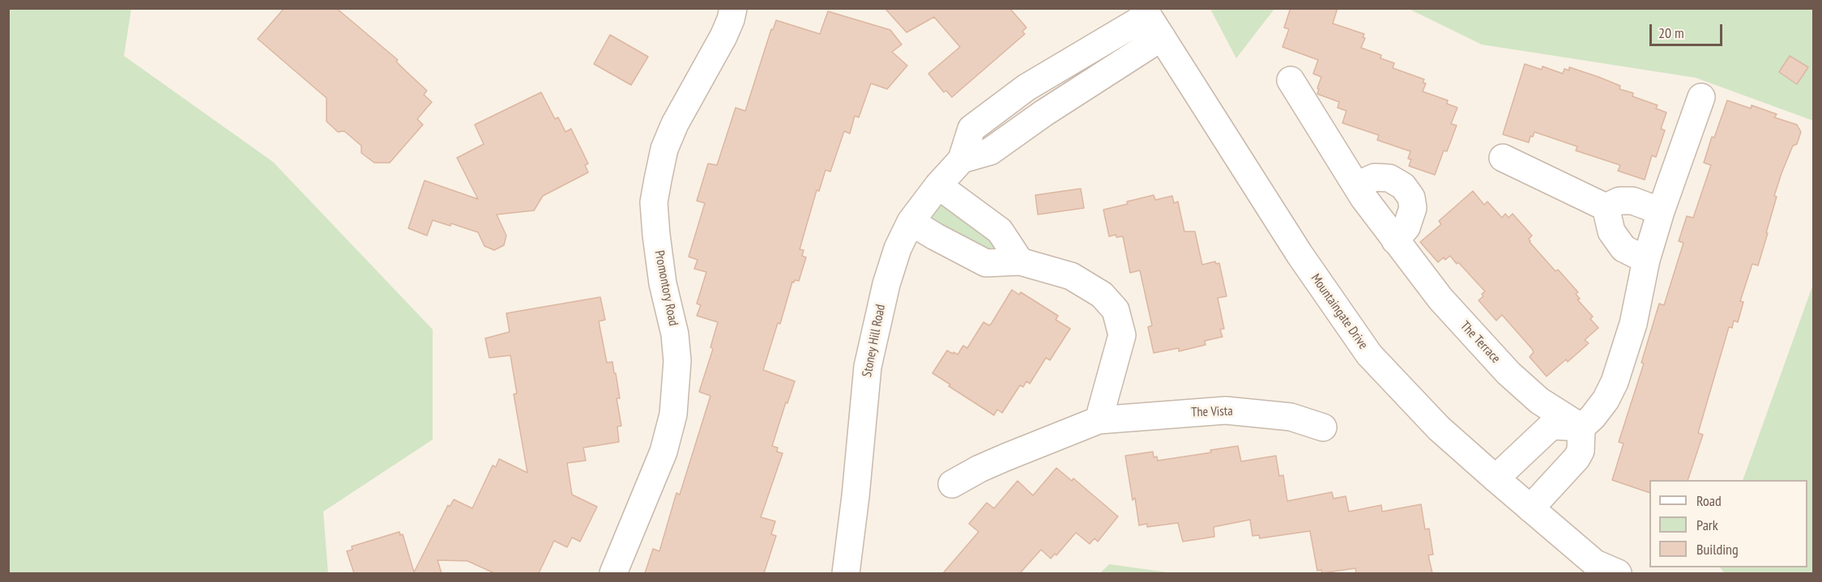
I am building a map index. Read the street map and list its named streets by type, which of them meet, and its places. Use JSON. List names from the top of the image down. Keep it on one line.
{"streets":{"street":["Promontory Road","Mountaingate Drive","Stoney Hill Road","The Terrace","The Vista"]},"crossings":[["Mountaingate Drive","Stoney Hill Road"]],"legend":["Road","Park","Building"],"scale_bar":"20 m"}
